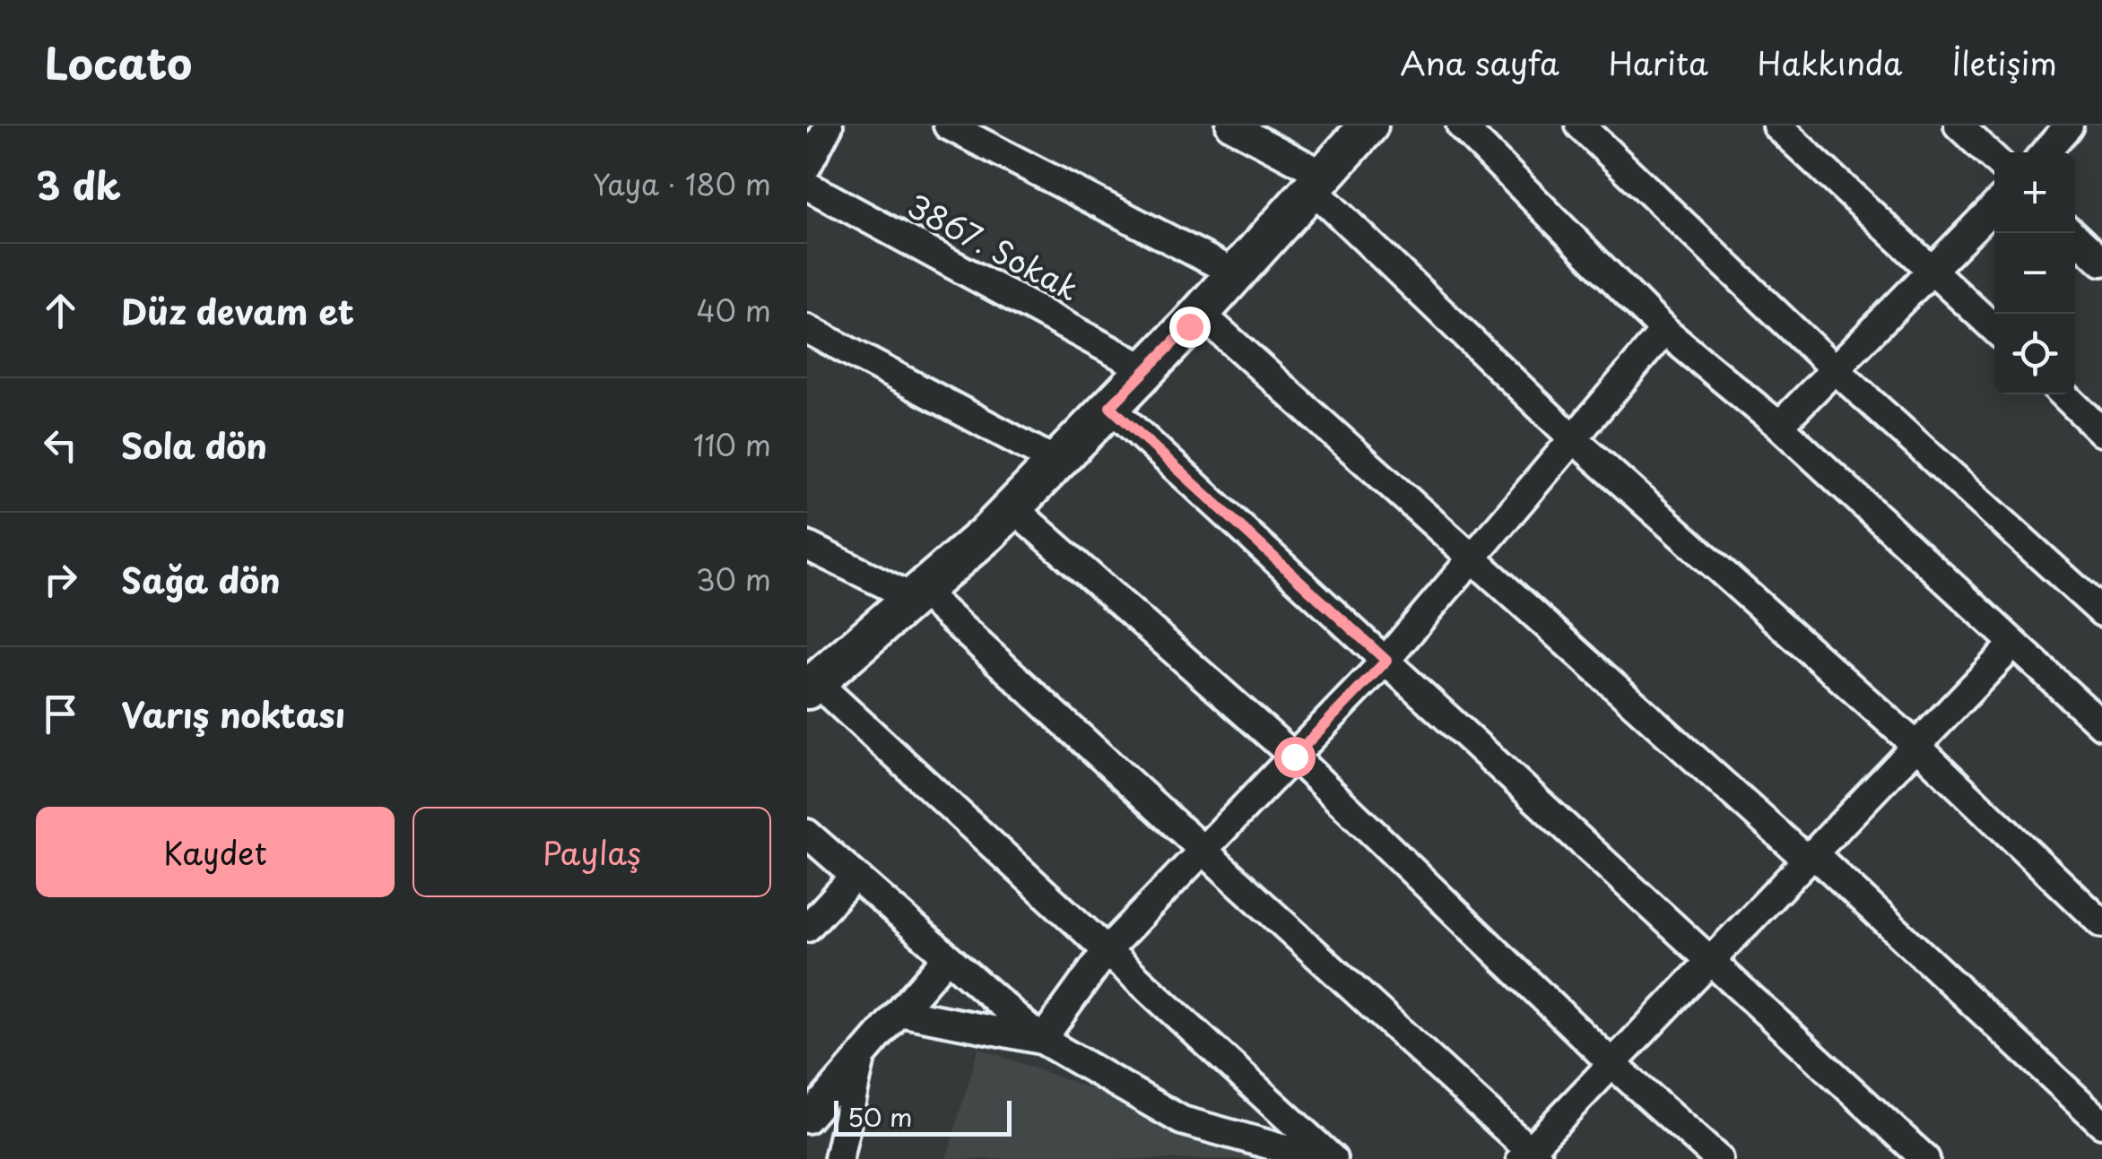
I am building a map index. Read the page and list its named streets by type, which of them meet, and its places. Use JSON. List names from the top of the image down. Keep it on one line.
{"streets":{"street":["3867. Sokak"]},"scale_bar":"50 m","page":{"header":"Locato","nav":["Ana sayfa","Harita","Hakkında","İletişim"],"heading":["3 dk","Yaya · 180 m"],"map_buttons":["+","−"],"list":[["Düz devam et","40 m"],["Sola dön","110 m"],["Sağa dön","30 m"],"Varış noktası"],"buttons":["Kaydet","Paylaş"],"scale":"50 m"}}
